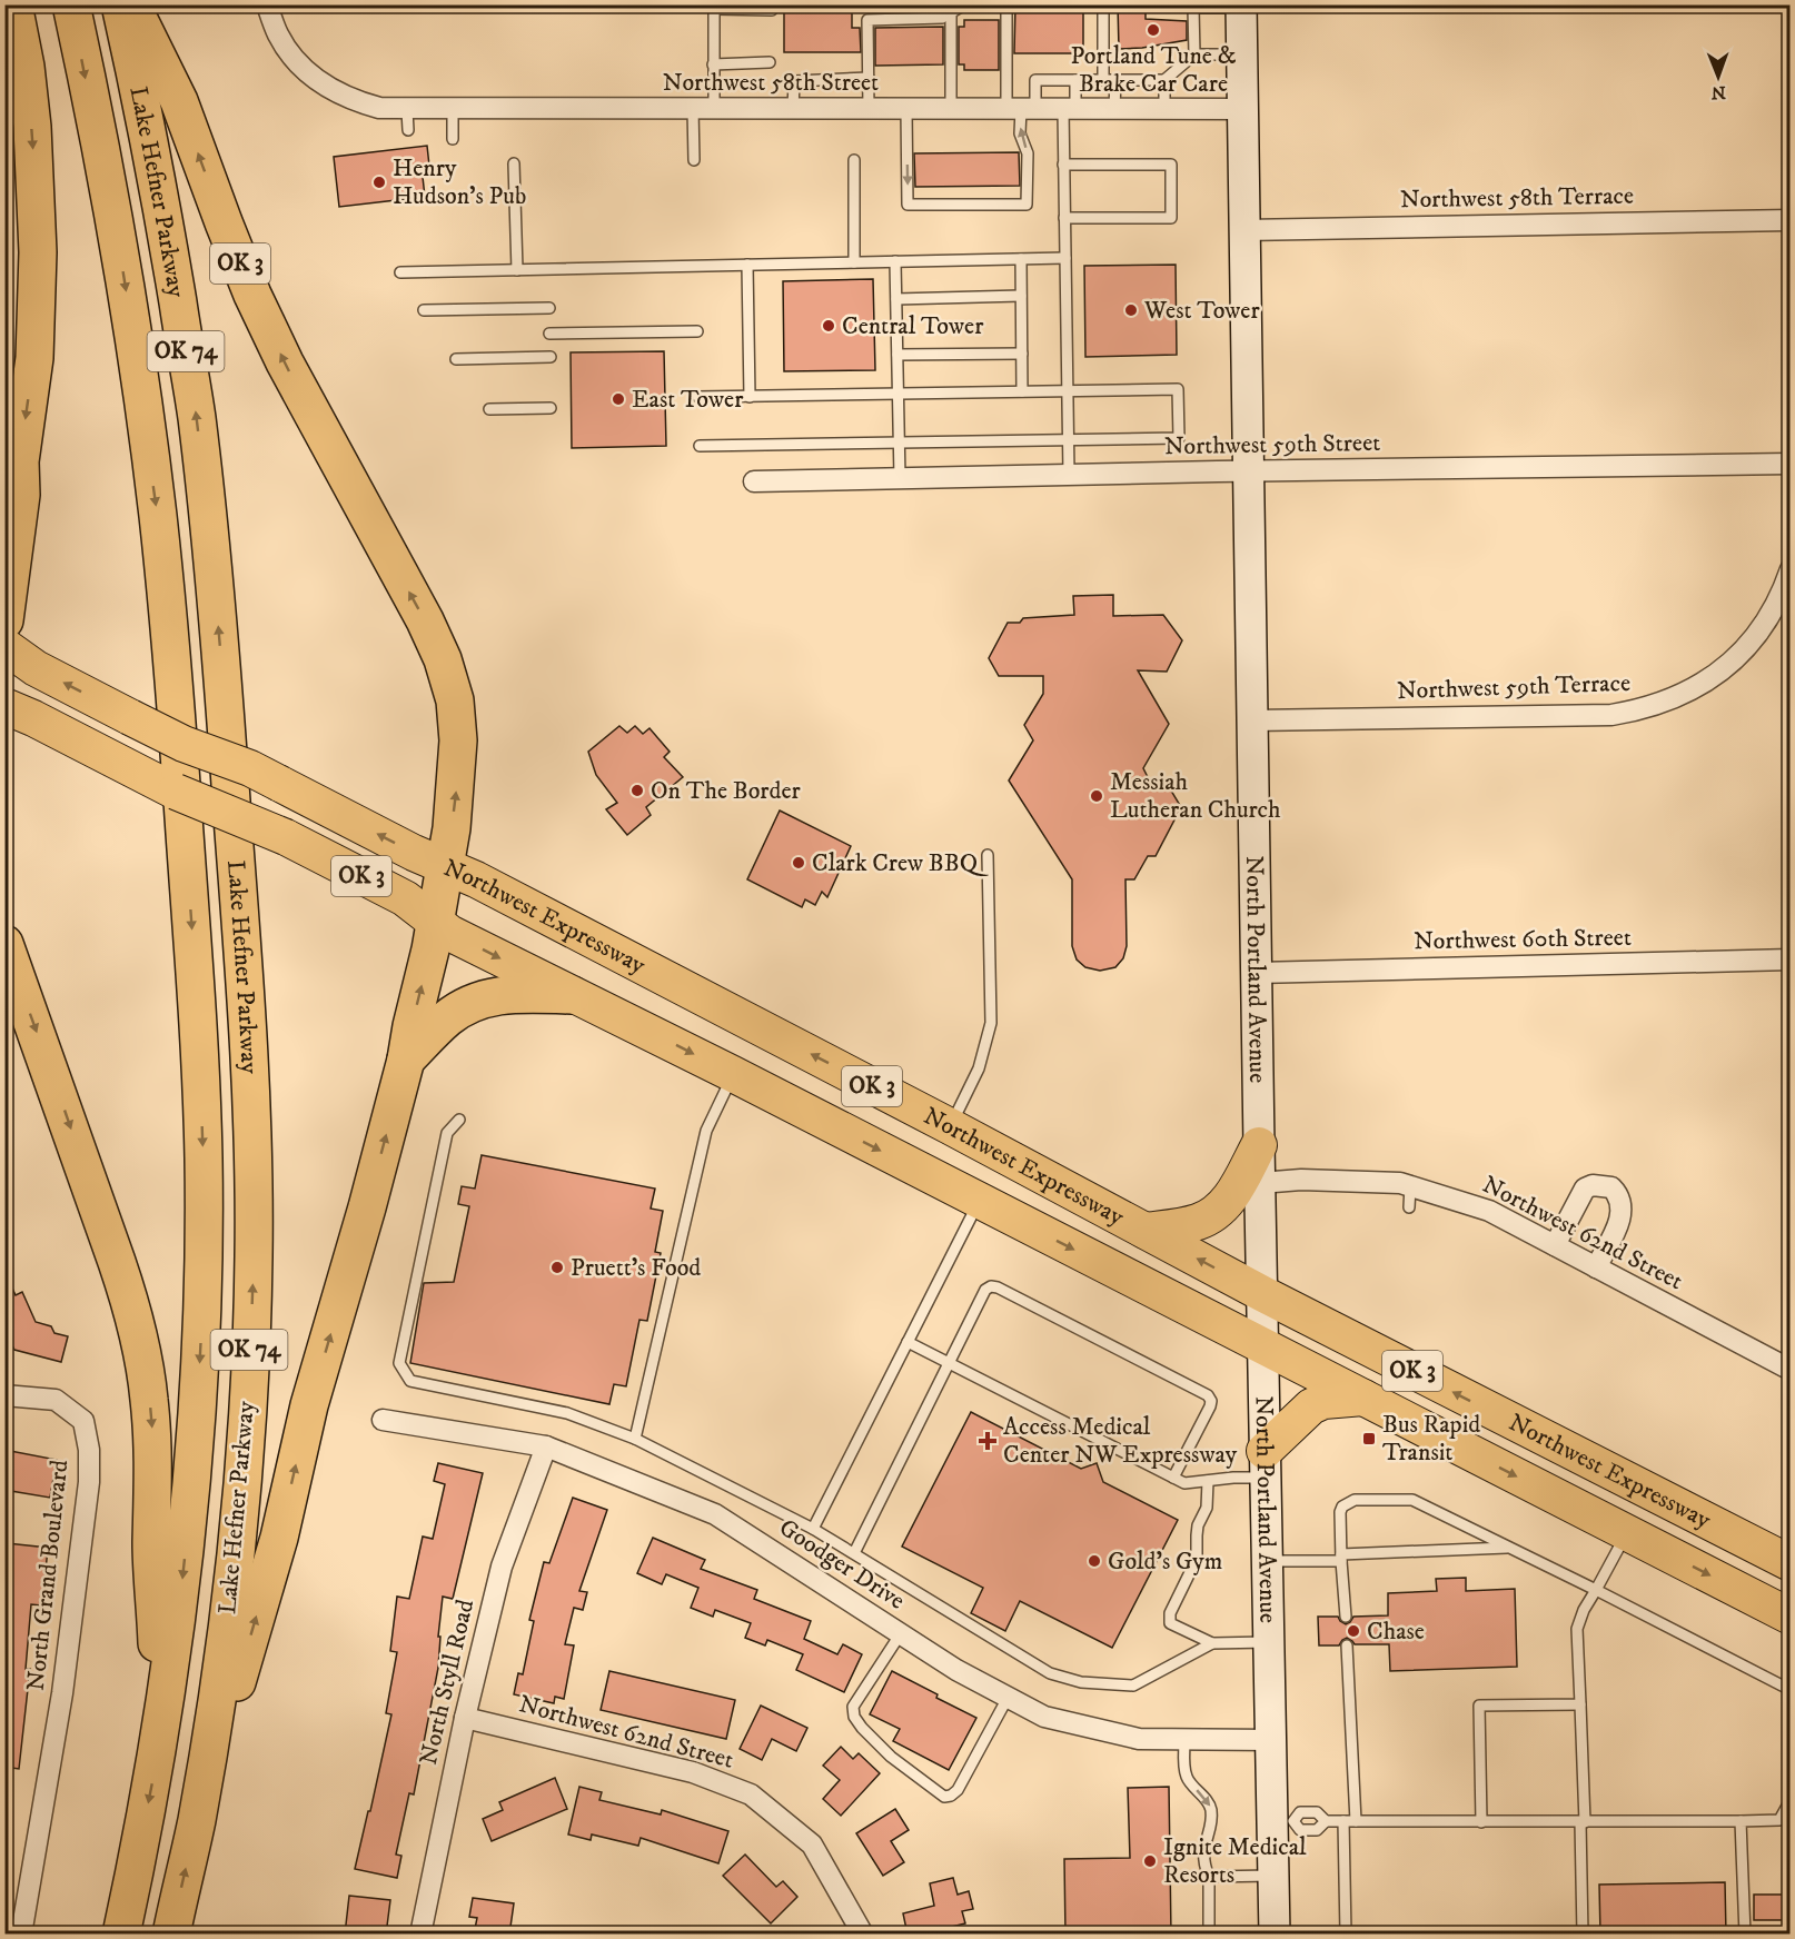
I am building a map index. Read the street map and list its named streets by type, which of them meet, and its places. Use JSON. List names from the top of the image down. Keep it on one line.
{"streets":{"highway":["Lake Hefner Parkway","OK 3","OK 74","Northwest Expressway"],"main road":["North Portland Avenue"],"street":["Northwest 58th Street","Northwest 58th Terrace","Northwest 59th Street","Northwest 59th Terrace","Northwest 60th Street","Northwest 62nd Street","Goodger Drive","North Grand Boulevard","North Styll Road"]},"crossings":[["Northwest 58th Street","North Portland Avenue"],["Northwest 58th Terrace","North Portland Avenue"],["OK 3","Northwest Expressway"],["Northwest 59th Street","North Portland Avenue"],["Northwest 59th Terrace","North Portland Avenue"],["Northwest Expressway","North Portland Avenue"],["Northwest 60th Street","North Portland Avenue"],["North Portland Avenue","Northwest 62nd Street"],["North Portland Avenue","Goodger Drive"],["Northwest 62nd Street","North Styll Road"],["Goodger Drive","North Styll Road"]],"places":{"other":["Portland Tune & Brake Car Care","Henry Hudson's Pub","West Tower","Central Tower","East Tower","On The Border","Messiah Lutheran Church","Clark Crew BBQ","Pruett's Food","Gold's Gym","Chase","Ignite Medical Resorts"],"transit":["Bus Rapid Transit"],"health":["Access Medical Center NW Expressway"]},"north":"bottom"}
